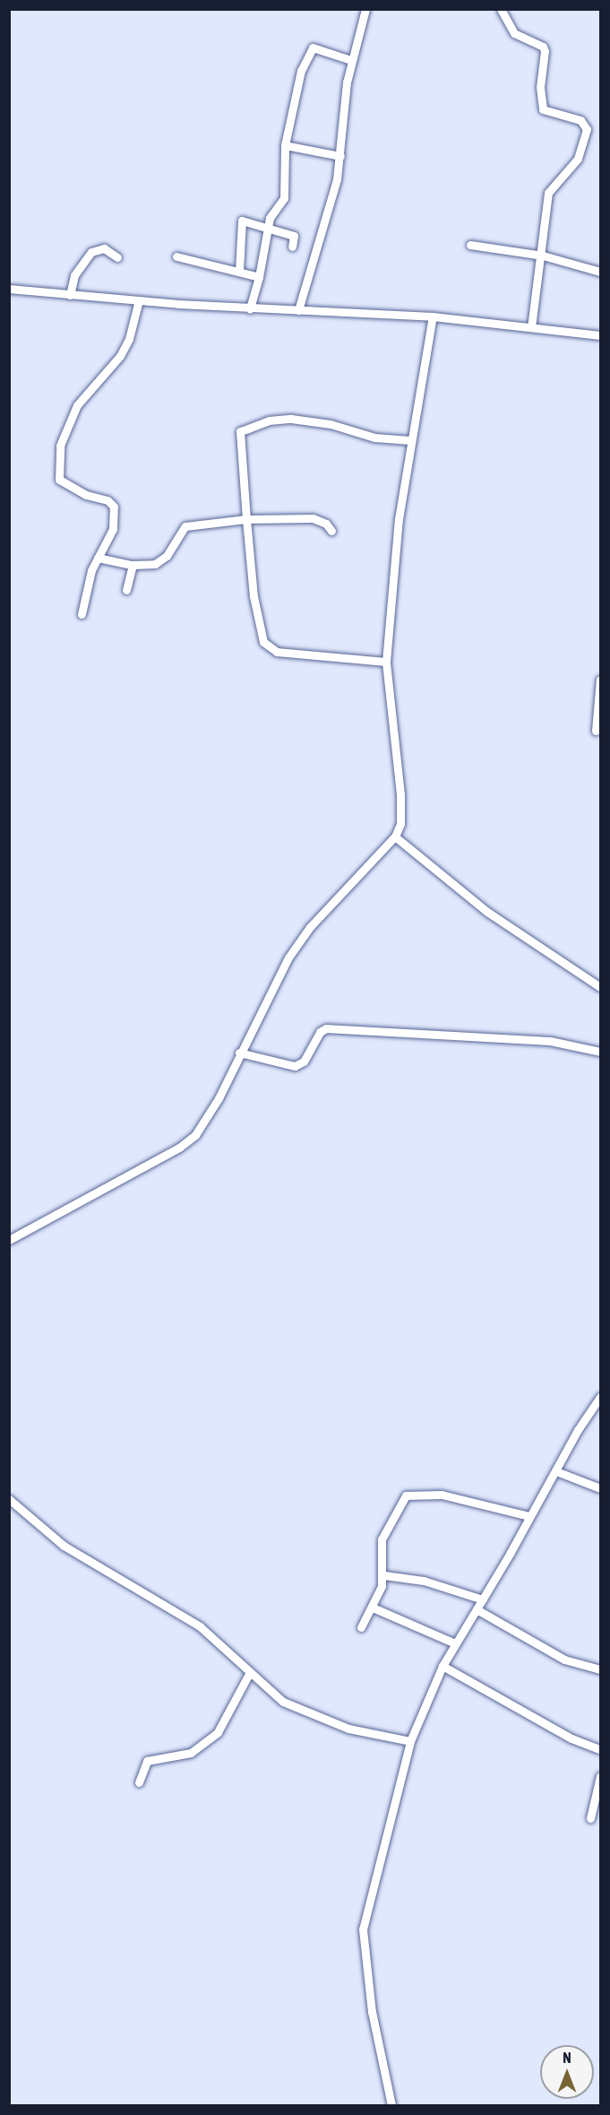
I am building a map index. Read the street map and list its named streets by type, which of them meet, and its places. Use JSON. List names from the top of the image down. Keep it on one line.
{"north":"top"}
